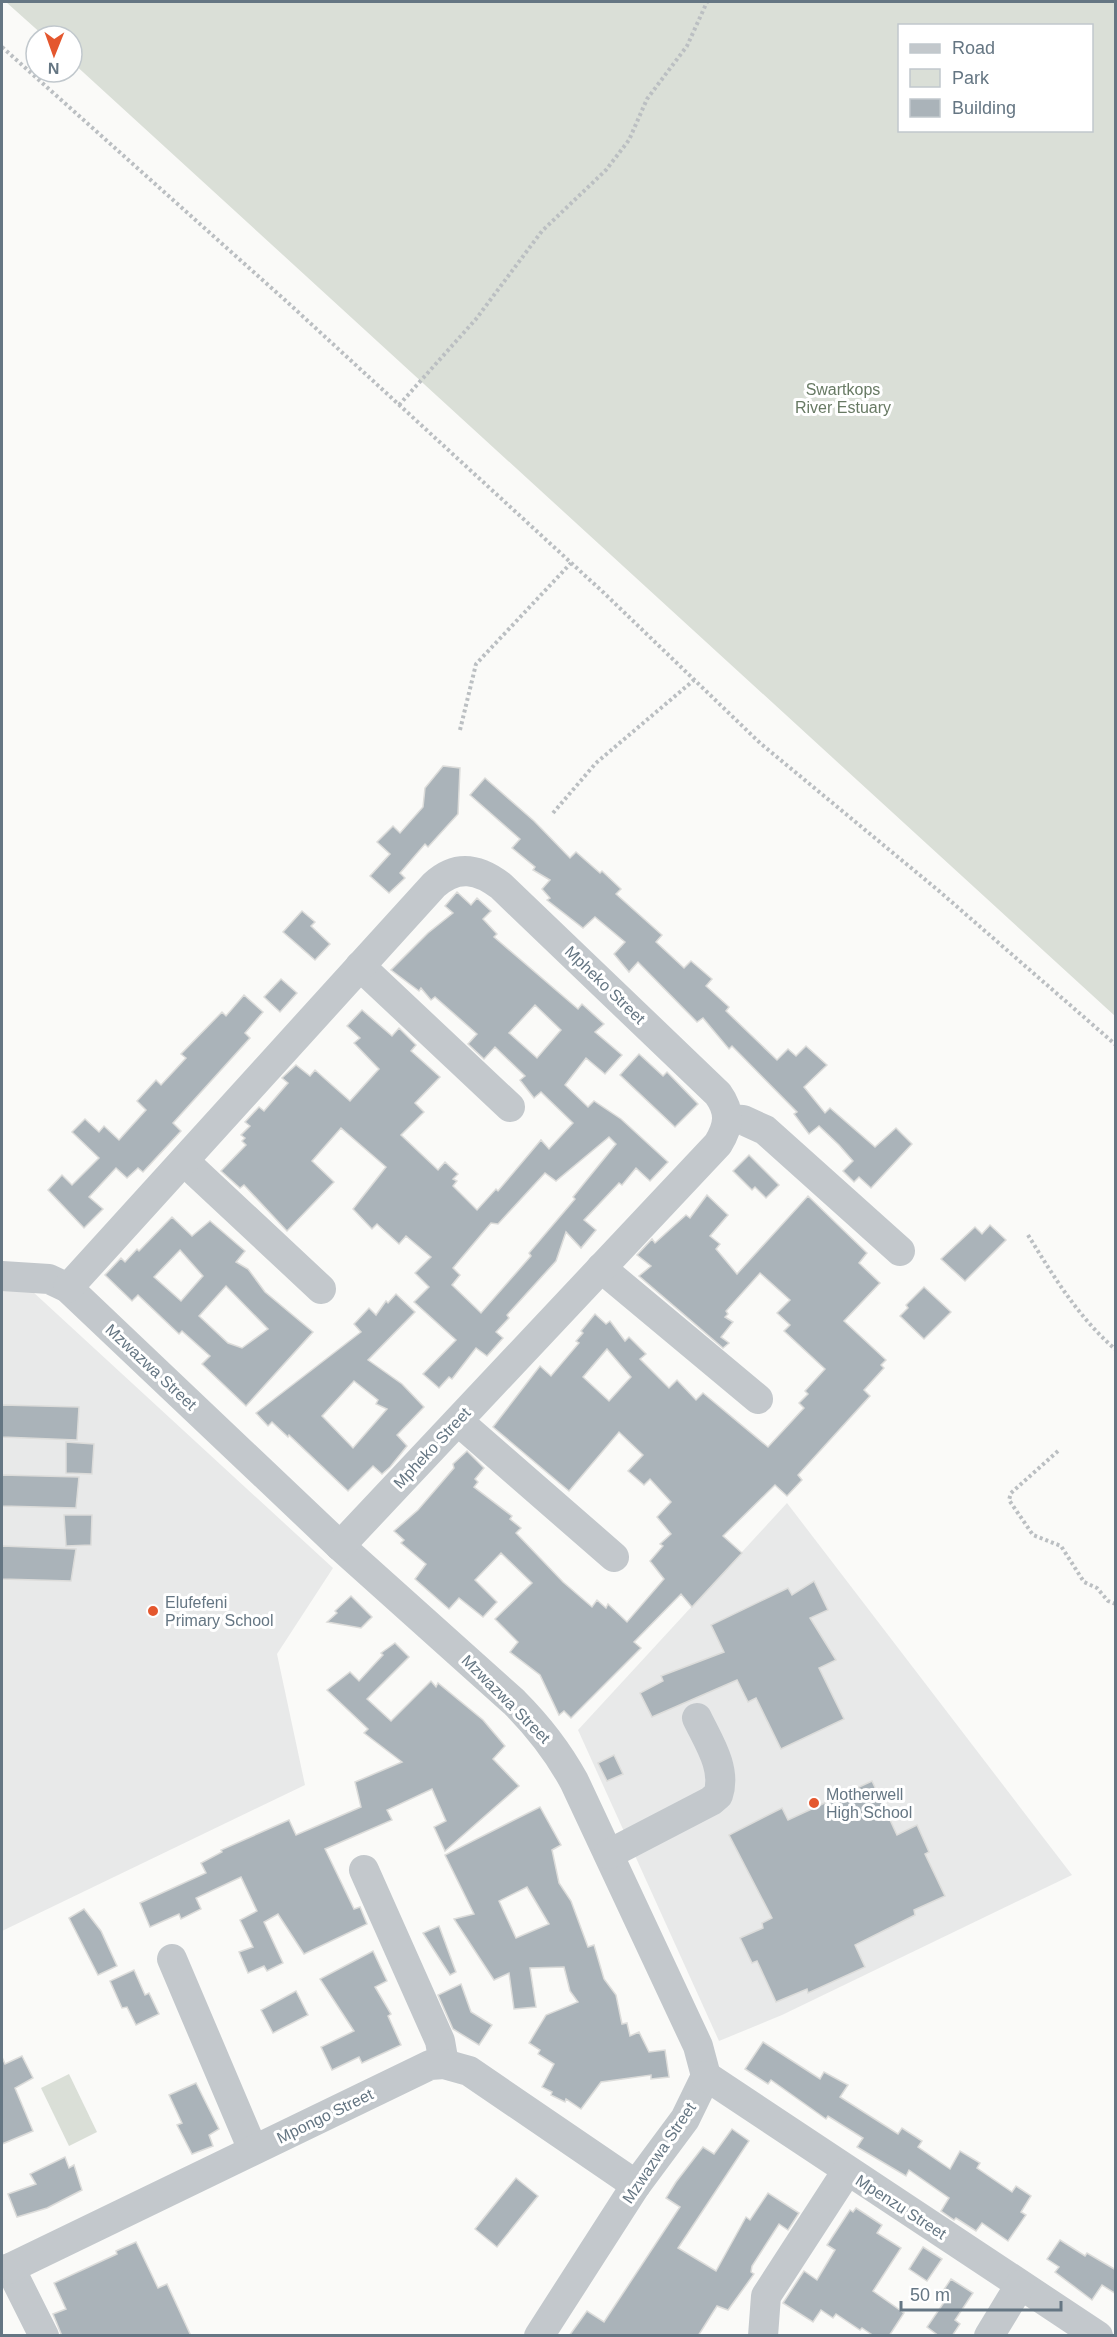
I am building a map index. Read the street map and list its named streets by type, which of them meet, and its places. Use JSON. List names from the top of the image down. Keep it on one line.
{"streets":{"street":["Mpheko Street","Mzwazwa Street","Mpongo Street","Mpenzu Street"]},"crossings":[["Mpheko Street","Mzwazwa Street"],["Mzwazwa Street","Mpenzu Street"]],"parks":["Swartkops River Estuary"],"places":["Elufefeni Primary School","Motherwell High School"],"legend":["Road","Park","Building"],"scale_bar":"50 m","north":"bottom"}
